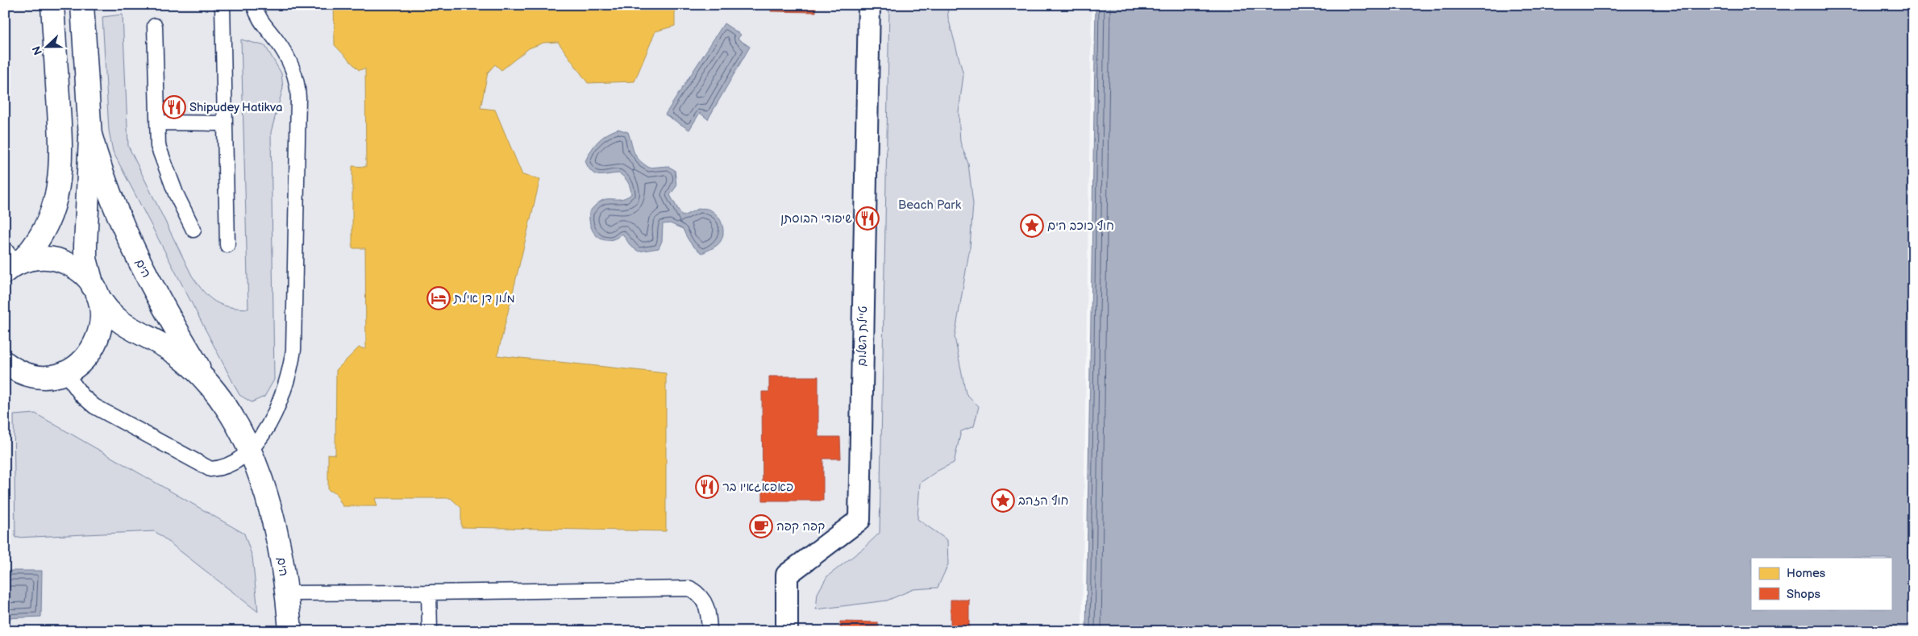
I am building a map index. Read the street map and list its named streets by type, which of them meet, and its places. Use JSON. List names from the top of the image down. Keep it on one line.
{"streets":{"street":["הים","טיילת השלום"]},"parks":["Beach Park"],"places":{"restaurant":["Shipudey Hatikva","שיפודי הבוסתן","פאפאגאיו בר"],"place":["חוף כוכב הים","חוף הזהב"],"hotel":["מלון דן אילת"],"cafe":["קפה קפה"]},"legend":["Homes","Shops"],"north":"left"}
